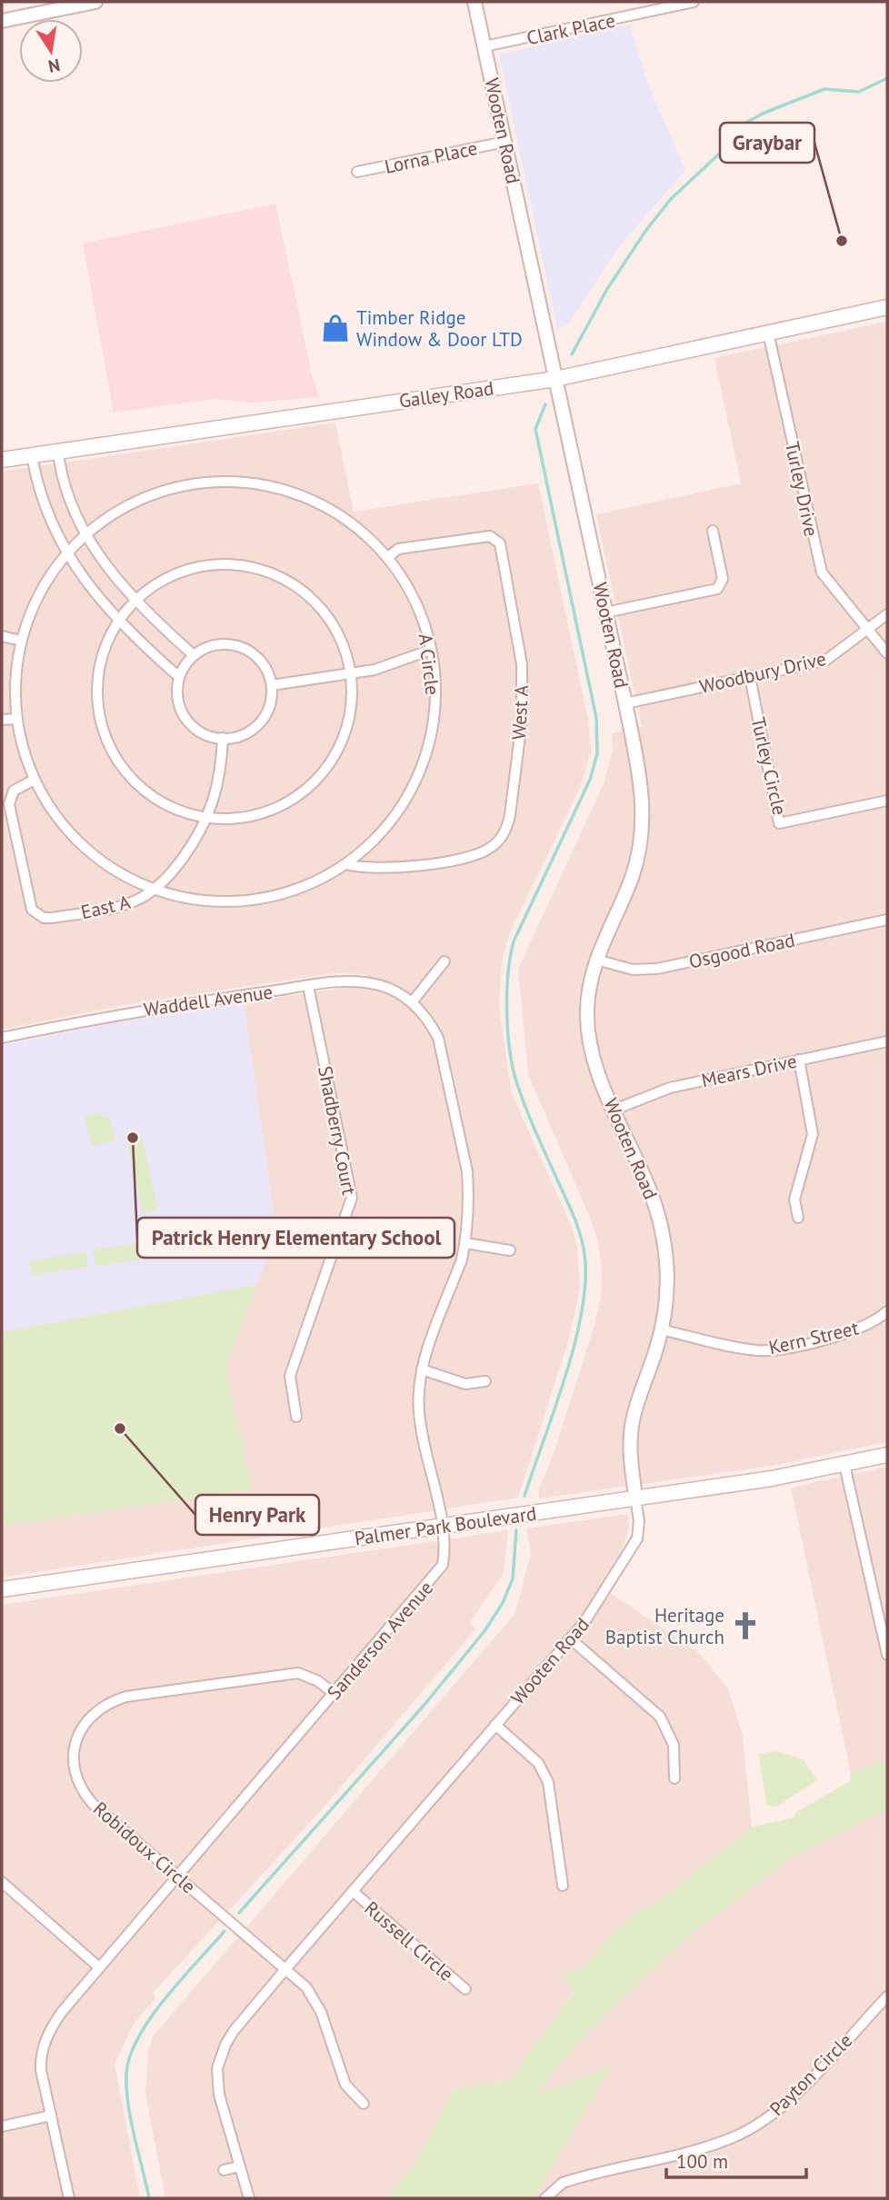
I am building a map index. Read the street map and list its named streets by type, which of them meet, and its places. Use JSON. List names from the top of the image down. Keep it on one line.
{"streets":{"main road":["Galley Road","Palmer Park Boulevard"],"street":["Clark Place","Wooten Road","Lorna Place","Turley Drive","A Circle","Woodbury Drive","West A","Turley Circle","East A","Osgood Road","Waddell Avenue","Mears Drive","Shadberry Court","Kern Street","Sanderson Avenue","Robidoux Circle","Russell Circle","Payton Circle"]},"crossings":[["Clark Place","Wooten Road"],["Wooten Road","Lorna Place"],["Wooten Road","Galley Road"],["Wooten Road","Woodbury Drive"],["Wooten Road","Osgood Road"],["Wooten Road","Mears Drive"],["Wooten Road","Kern Street"],["Wooten Road","Palmer Park Boulevard"],["Wooten Road","Robidoux Circle"],["Wooten Road","Russell Circle"],["Galley Road","Turley Drive"],["Turley Drive","Woodbury Drive"],["A Circle","West A"],["A Circle","East A"],["Woodbury Drive","Turley Circle"],["Waddell Avenue","Shadberry Court"],["Waddell Avenue","Sanderson Avenue"],["Palmer Park Boulevard","Sanderson Avenue"],["Sanderson Avenue","Robidoux Circle"]],"places":{"other":["Graybar","Patrick Henry Elementary School","Henry Park"],"shop":["Timber Ridge Window & Door LTD"],"church":["Heritage Baptist Church"]},"scale_bar":"100 m","north":"bottom"}
